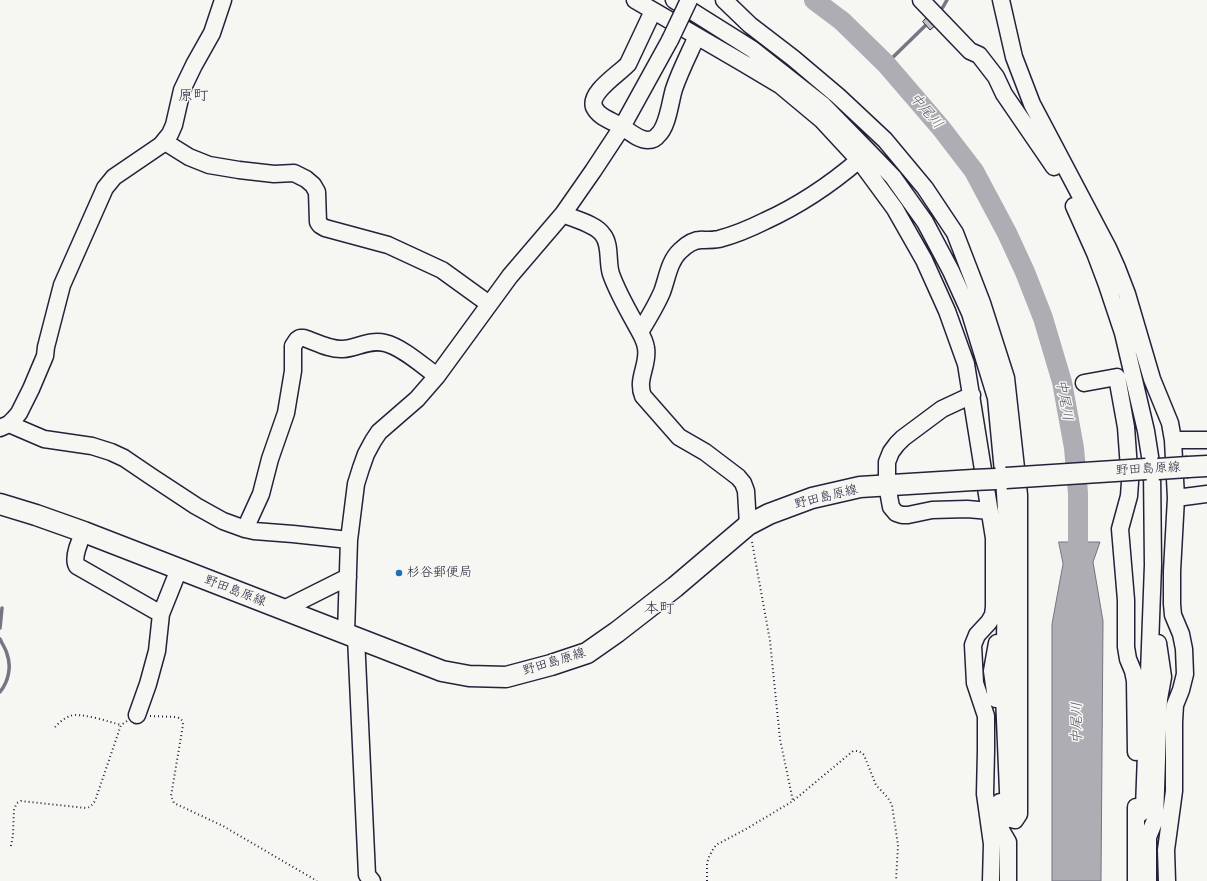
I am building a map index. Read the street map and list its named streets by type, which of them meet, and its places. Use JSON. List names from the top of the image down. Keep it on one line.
{"streets":{"main road":["野田島原線"]},"districts":["原町","本町"],"water":["中尾川"],"places":["杉谷郵便局"]}
